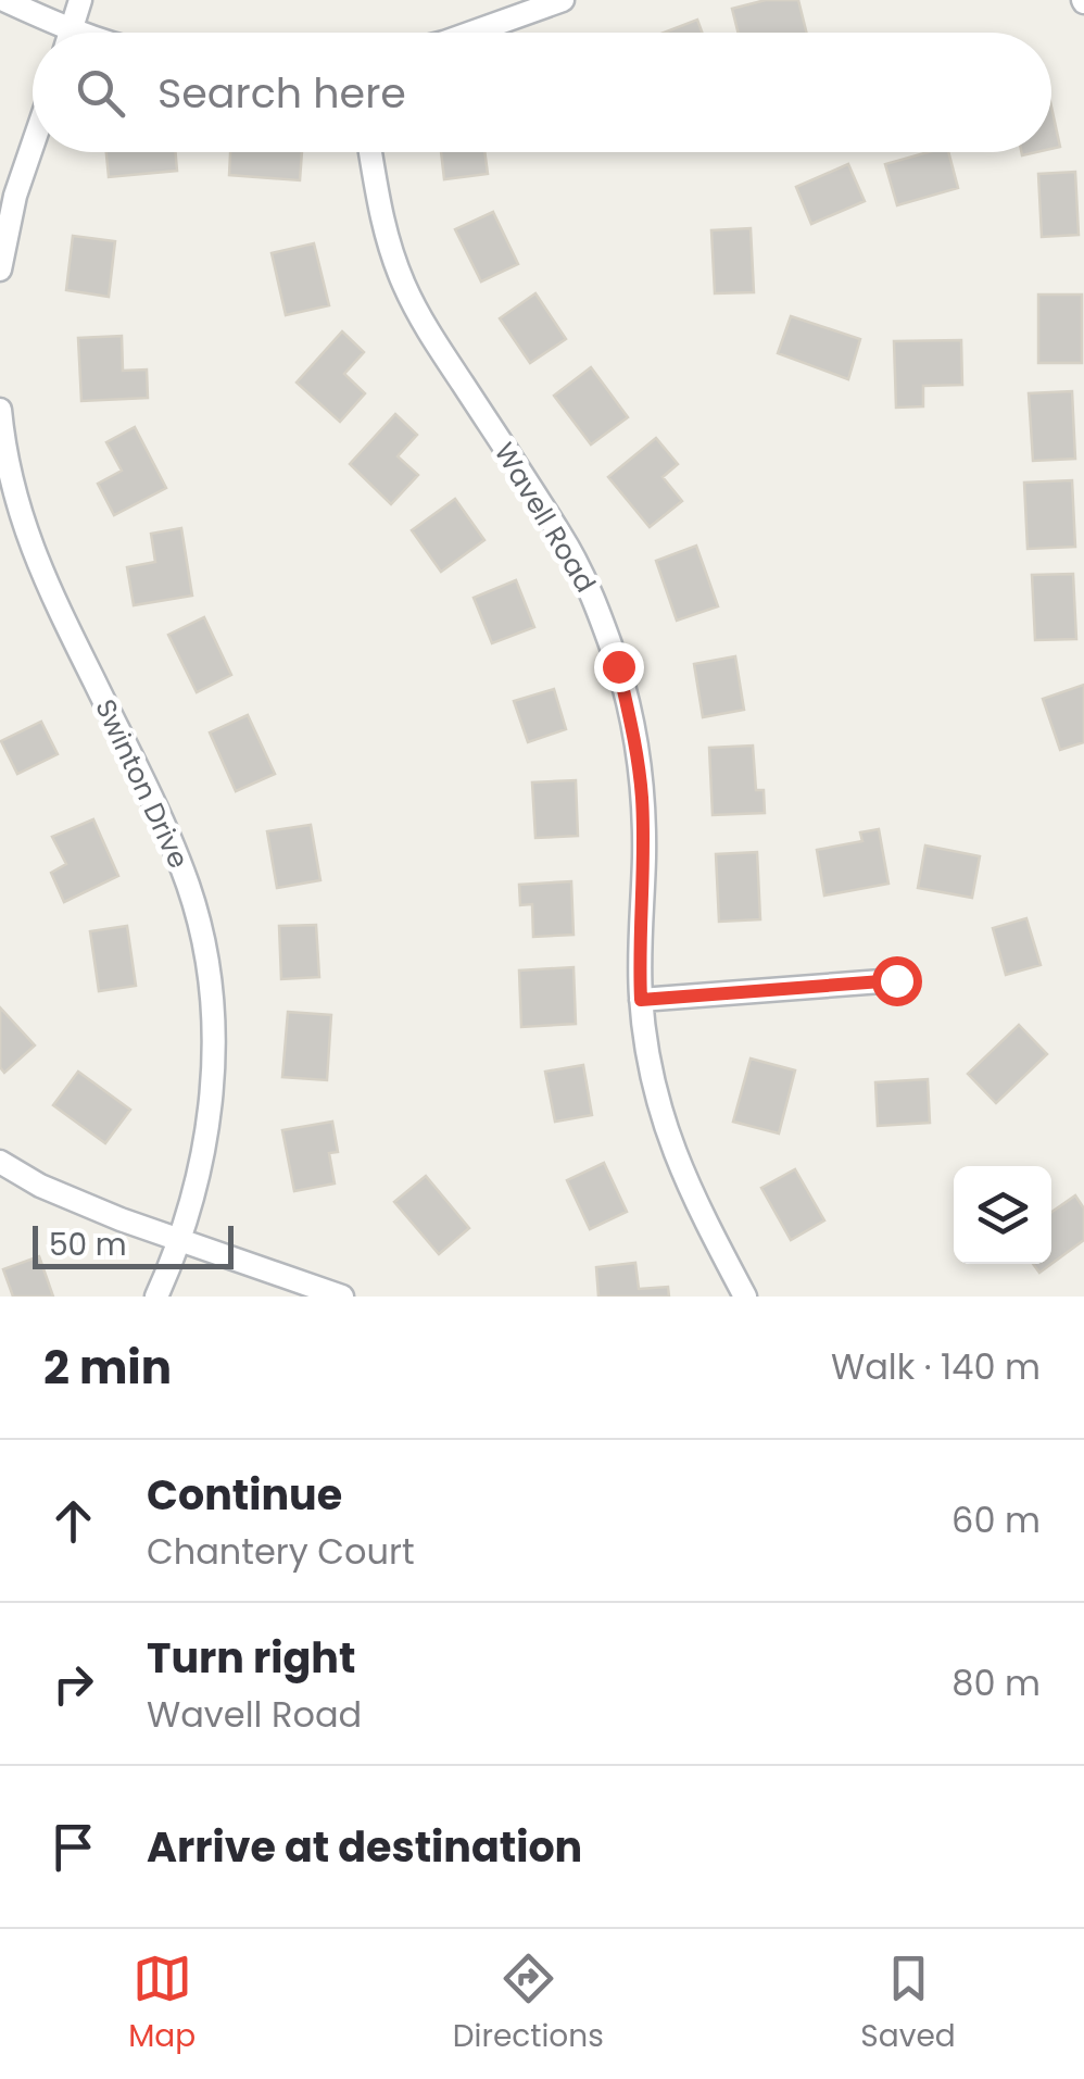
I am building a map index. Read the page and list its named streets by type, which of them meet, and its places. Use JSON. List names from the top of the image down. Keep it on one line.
{"streets":{"street":["Wavell Road","Swinton Drive"]},"scale_bar":"50 m","page":{"search":"Search here","scale":"50 m","heading":["2 min","Walk · 140 m"],"list":[["Continue","Chantery Court","60 m"],["Turn right","Wavell Road","80 m"],"Arrive at destination"],"nav":["Map","Directions","Saved"]}}
